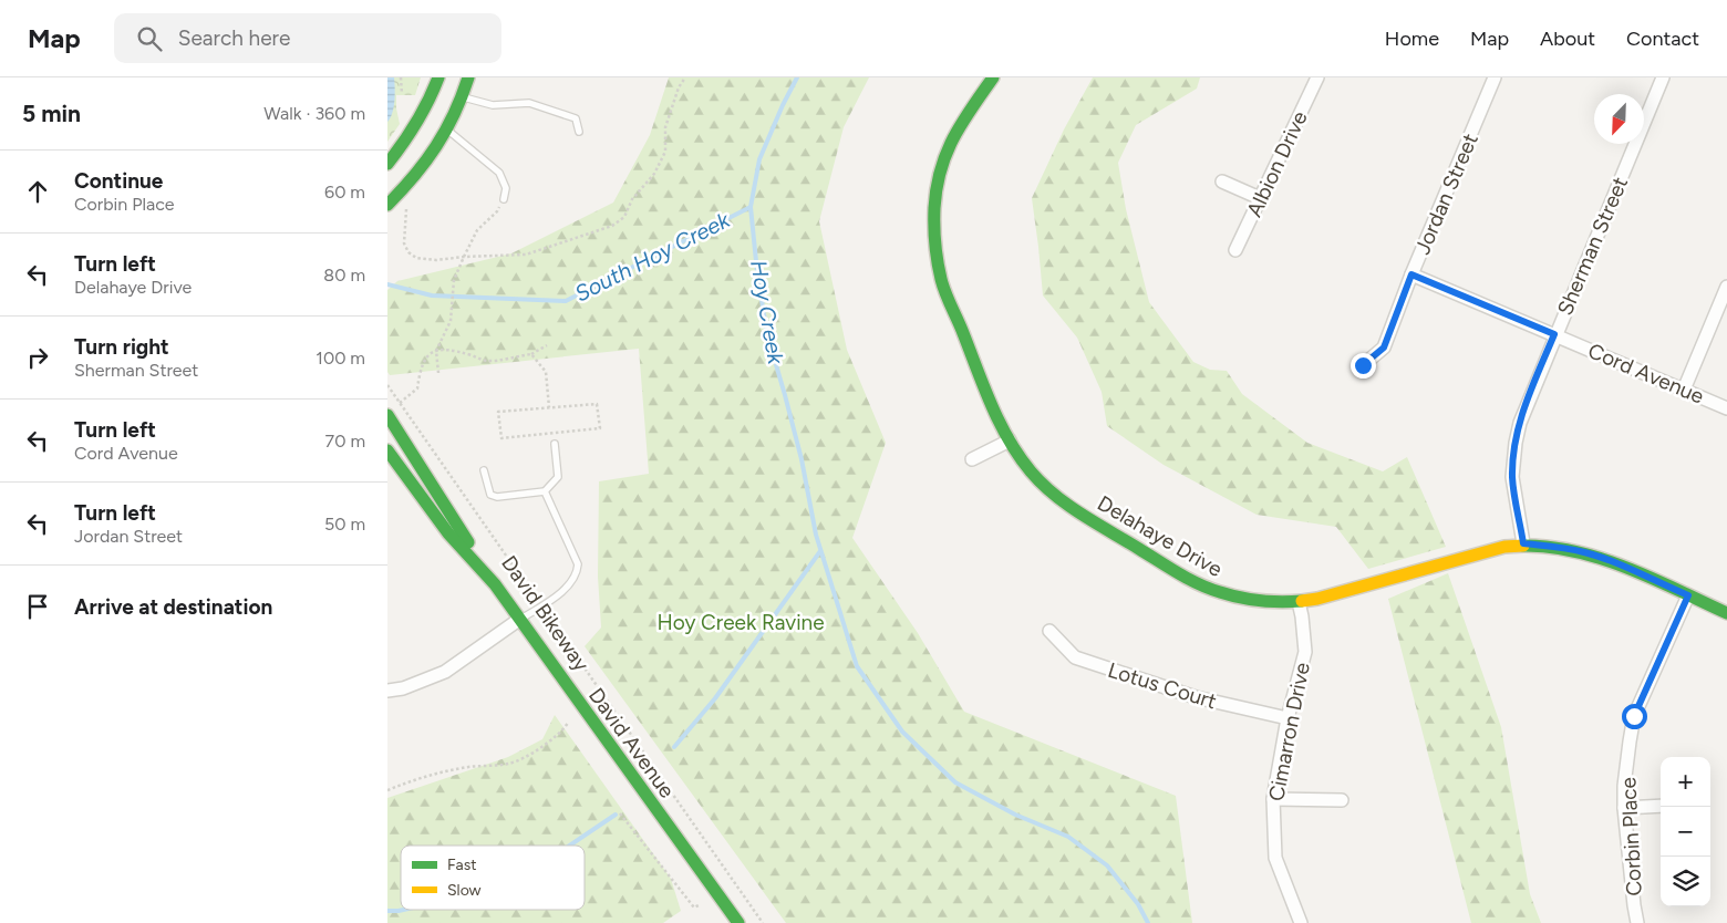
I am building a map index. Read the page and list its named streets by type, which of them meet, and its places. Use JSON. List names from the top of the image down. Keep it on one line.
{"streets":{"street":["Albion Drive","Jordan Street","Sherman Street","Cord Avenue","Delahaye Drive","Lotus Court","Cimarron Drive","David Avenue","Corbin Place"],"path":["David Bikeway"]},"crossings":[["Jordan Street","Cord Avenue"],["Sherman Street","Cord Avenue"],["Sherman Street","Delahaye Drive"],["Delahaye Drive","Cimarron Drive"],["Delahaye Drive","Corbin Place"],["Lotus Court","Cimarron Drive"]],"water":["South Hoy Creek","Hoy Creek"],"parks":["Hoy Creek Ravine"],"legend":["Fast","Slow"],"north":"bottom left","page":{"header":"Map","search":"Search here","nav":["Home","Map","About","Contact"],"heading":["5 min","Walk · 360 m"],"list":[["Continue","Corbin Place","60 m"],["Turn left","Delahaye Drive","80 m"],["Turn right","Sherman Street","100 m"],["Turn left","Cord Avenue","70 m"],["Turn left","Jordan Street","50 m"],"Arrive at destination"],"map_buttons":["+","−"]}}
